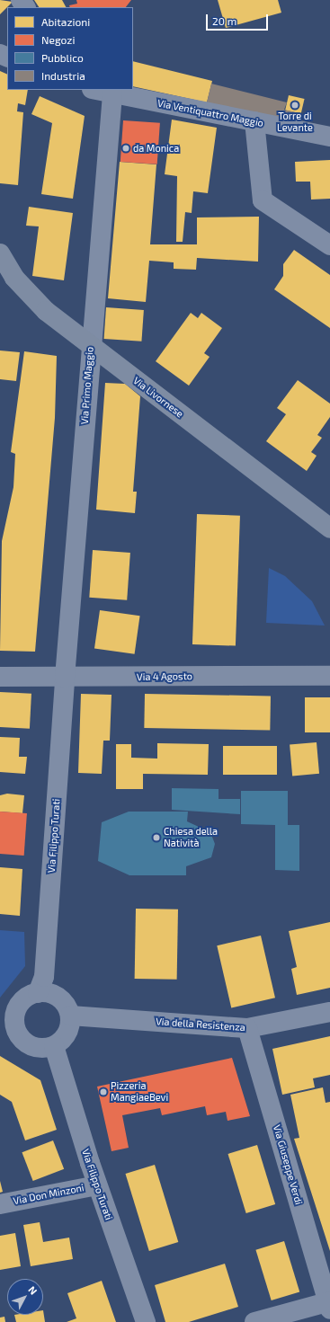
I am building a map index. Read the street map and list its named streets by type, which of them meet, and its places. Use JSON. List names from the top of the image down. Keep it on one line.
{"streets":{"main road":["Via Livornese"],"street":["Via Ventiquattro Maggio","Via Primo Maggio","Via 4 Agosto","Via Filippo Turati","Via della Resistenza","Via Giuseppe Verdi","Via Don Minzoni"]},"crossings":[["Via Ventiquattro Maggio","Via Primo Maggio"],["Via Primo Maggio","Via Livornese"],["Via Primo Maggio","Via 4 Agosto"],["Via Primo Maggio","Via Filippo Turati"],["Via 4 Agosto","Via Filippo Turati"],["Via Filippo Turati","Via della Resistenza"],["Via Filippo Turati","Via Don Minzoni"],["Via della Resistenza","Via Giuseppe Verdi"]],"places":["Torre di Levante","da Monica","Chiesa della Natività","Pizzeria MangiaeBevi"],"legend":["Abitazioni","Negozi","Pubblico","Industria"],"scale_bar":"20 m","north":"top right"}
